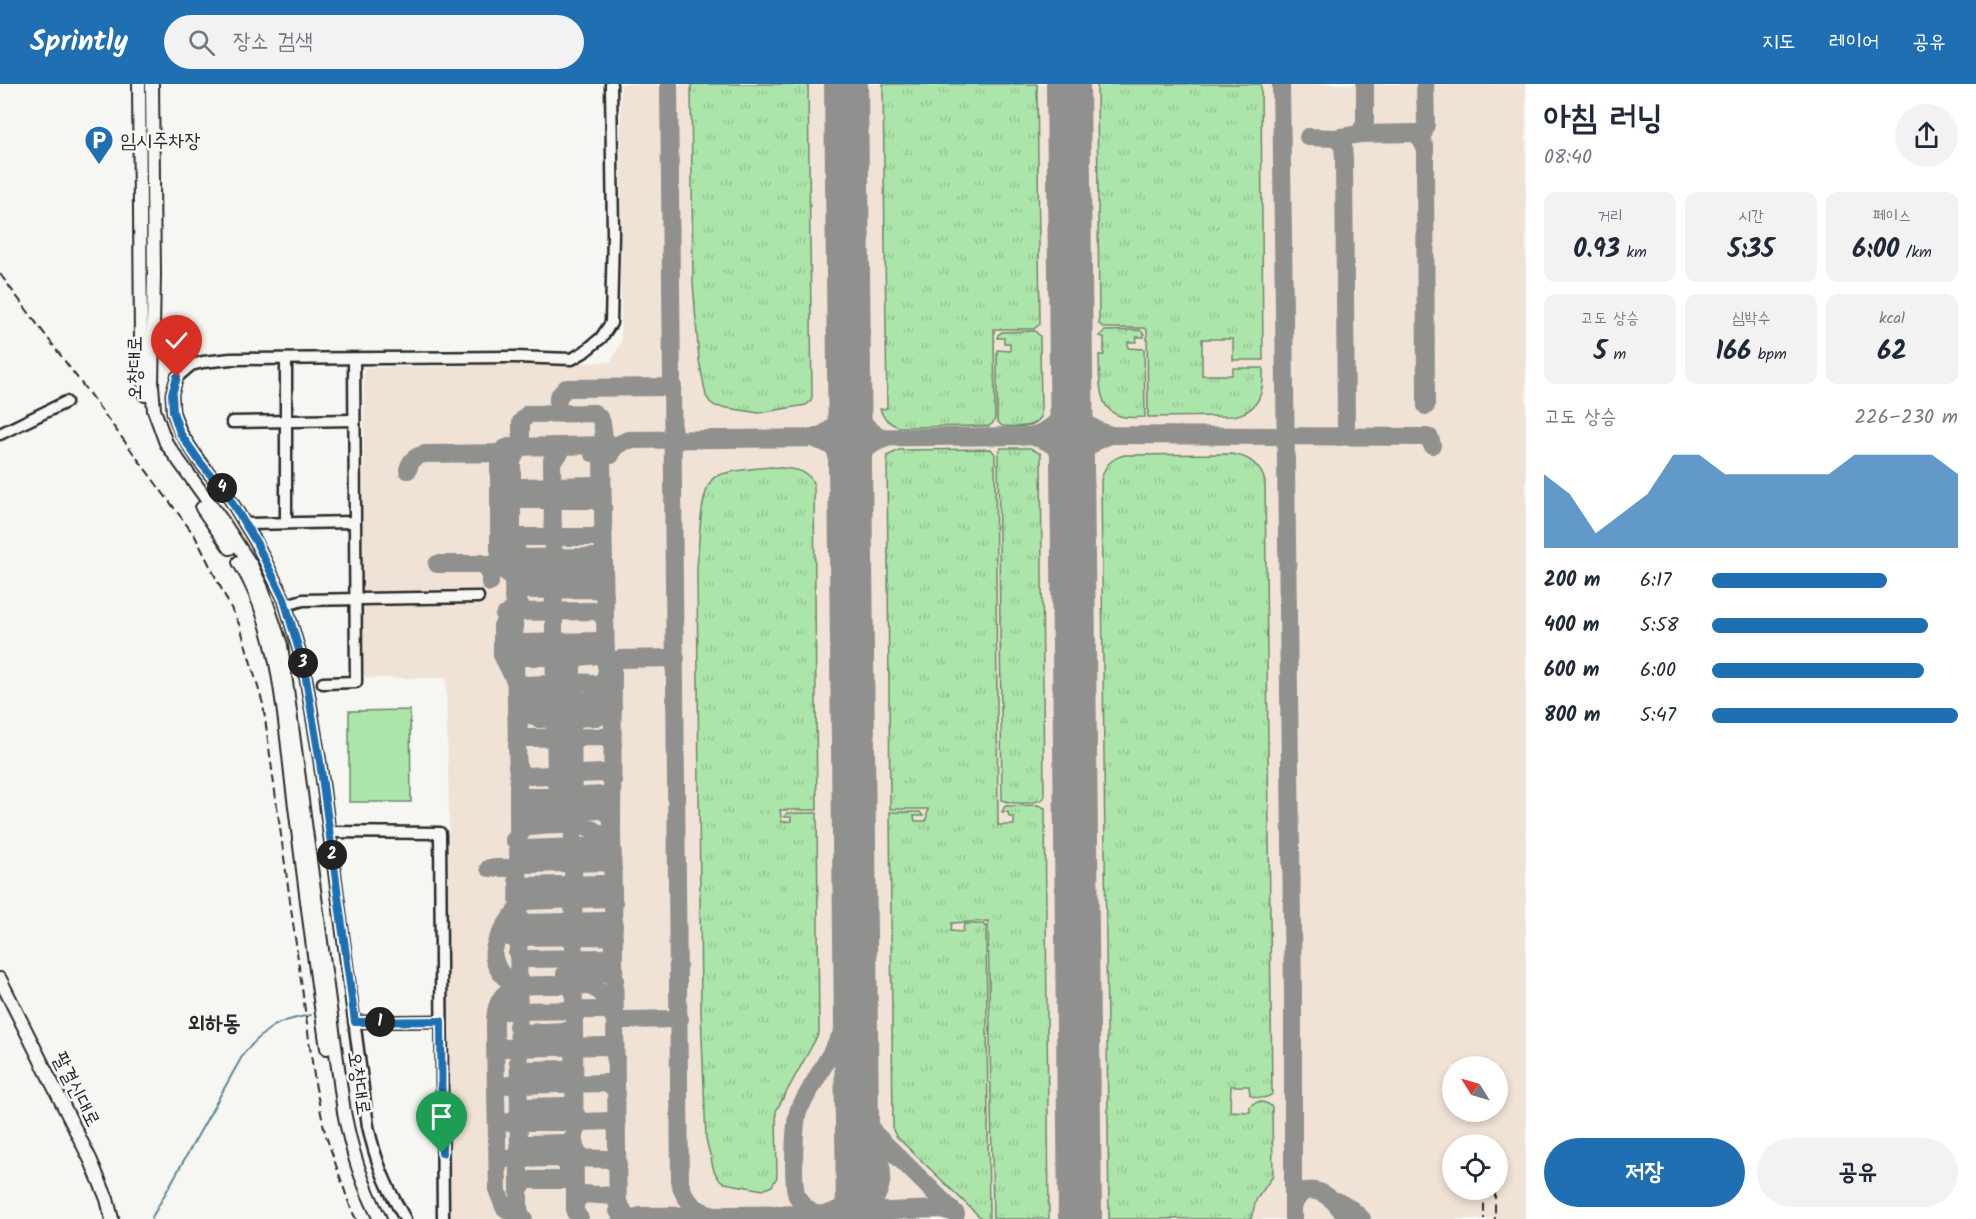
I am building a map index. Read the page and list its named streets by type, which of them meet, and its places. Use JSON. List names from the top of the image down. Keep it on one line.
{"streets":{"main road":["오창대로","팔결신대로"]},"districts":["외하동"],"places":{"parking":["임시주차장"]},"north":"top left","page":{"header":"Sprintly","search":"장소 검색","nav":["지도","레이어","공유"],"heading":["아침 러닝","08:40"],"stats":[["거리","0.93 km"],["시간","5:35"],["페이스","6:00 /km"],["고도 상승","5 m"],["심박수","166 bpm"],["kcal","62"]],"chart":["고도 상승","226–230 m"],"pins":["4","3","2","1"],"list":[{"name":"200 m","note":"6:17"},{"name":"400 m","note":"5:58"},{"name":"600 m","note":"6:00"},{"name":"800 m","note":"5:47"}],"buttons":["저장","공유"]}}
